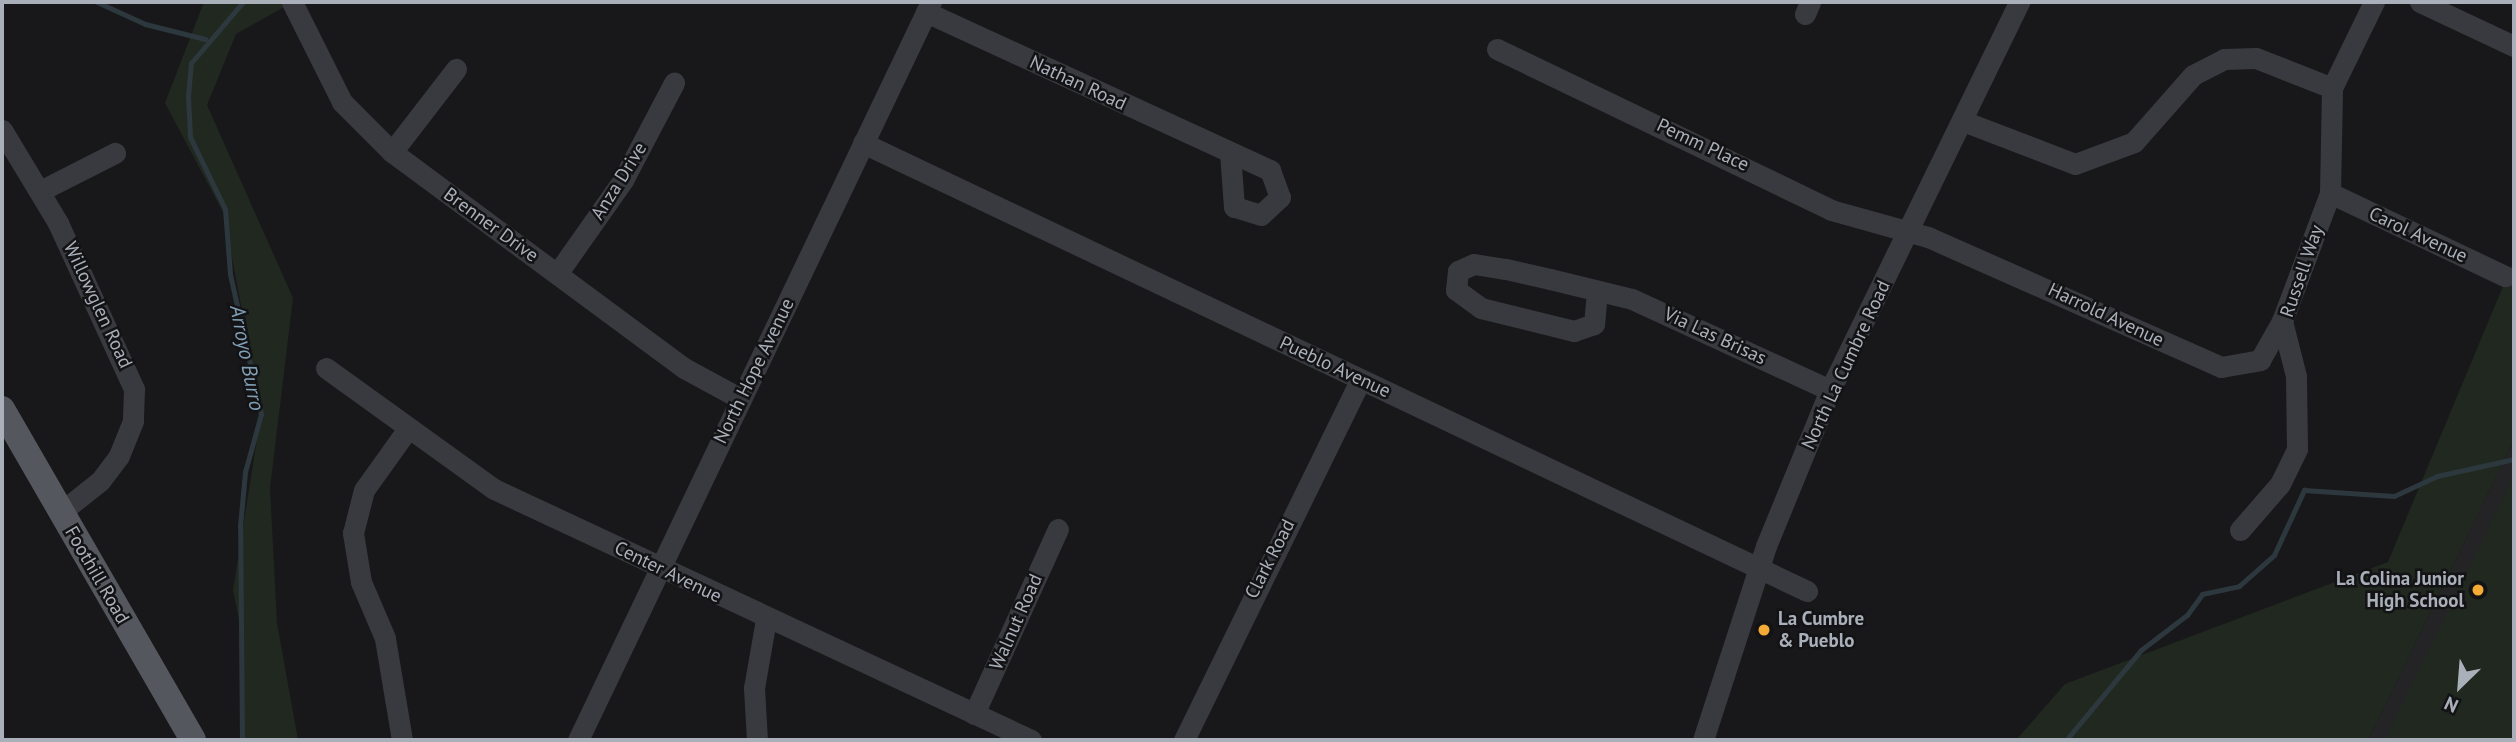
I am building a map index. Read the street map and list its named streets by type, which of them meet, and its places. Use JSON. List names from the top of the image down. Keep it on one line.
{"streets":{"main road":["Foothill Road"],"street":["Nathan Road","Pemm Place","Anza Drive","Brenner Drive","Carol Avenue","Russell Way","Willowglen Road","Harrold Avenue","Via Las Brisas","North La Cumbre Road","Pueblo Avenue","North Hope Avenue","Clark Road","Center Avenue","Walnut Road"]},"crossings":[["Nathan Road","North Hope Avenue"],["Pemm Place","Harrold Avenue"],["Pemm Place","North La Cumbre Road"],["Anza Drive","Brenner Drive"],["Brenner Drive","North Hope Avenue"],["Carol Avenue","Russell Way"],["Russell Way","Harrold Avenue"],["Willowglen Road","Foothill Road"],["Harrold Avenue","North La Cumbre Road"],["Via Las Brisas","North La Cumbre Road"],["North La Cumbre Road","Pueblo Avenue"],["Pueblo Avenue","North Hope Avenue"],["Pueblo Avenue","Clark Road"],["North Hope Avenue","Center Avenue"],["Center Avenue","Walnut Road"]],"water":["Arroyo Burro"],"places":["La Colina Junior High School","La Cumbre & Pueblo"],"north":"bottom left"}
